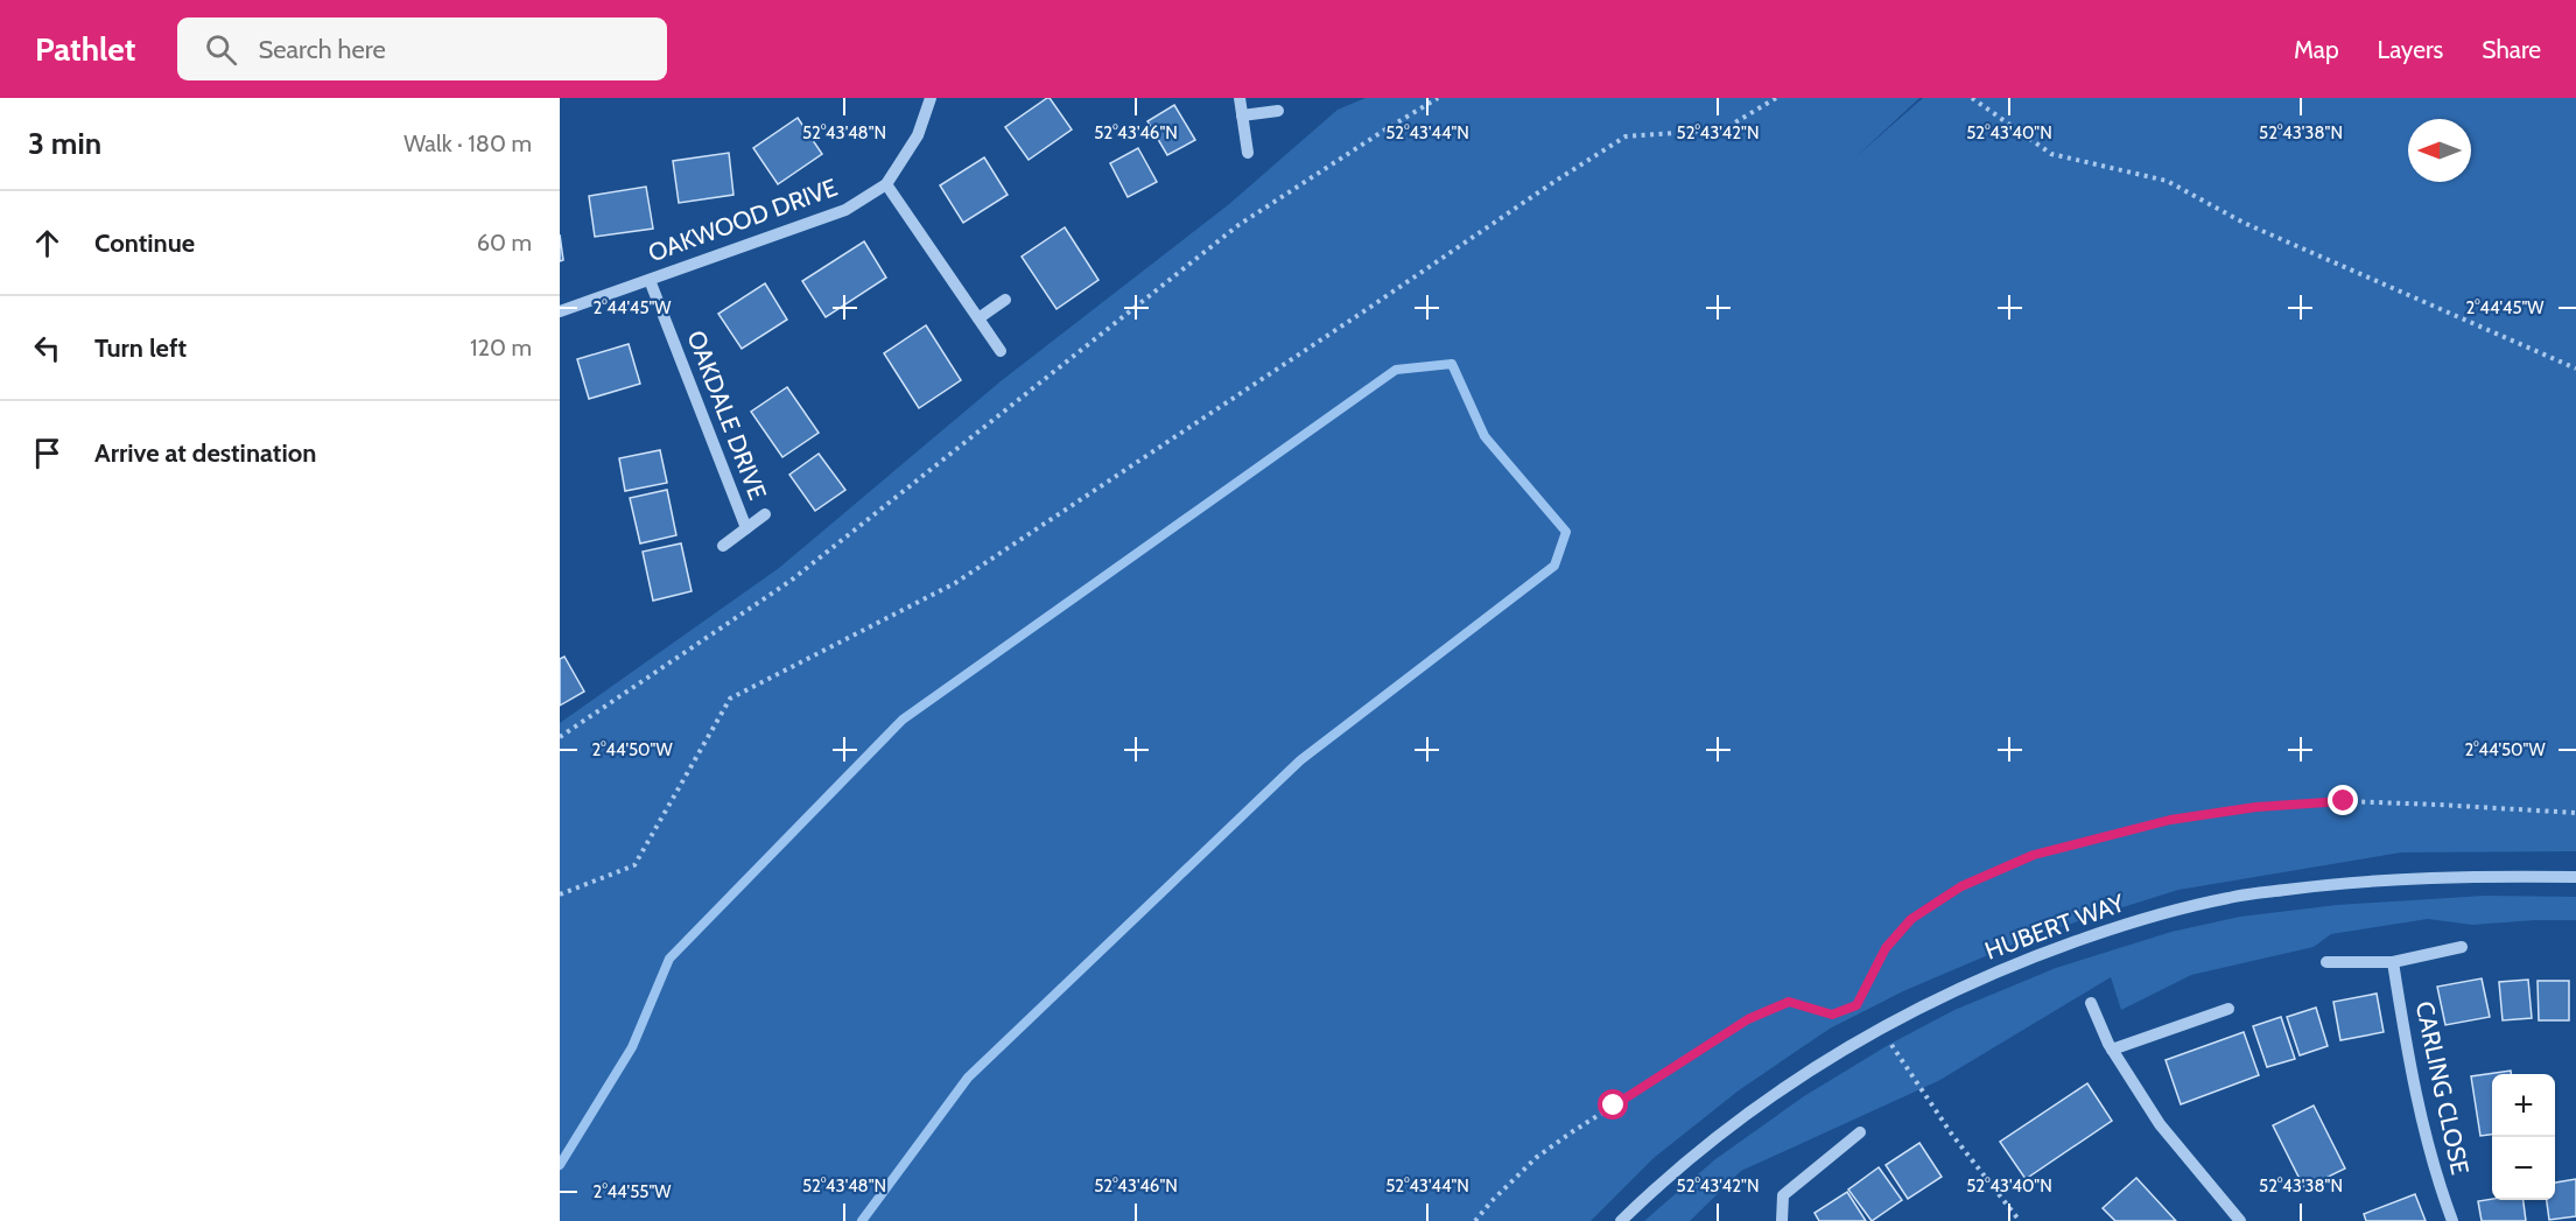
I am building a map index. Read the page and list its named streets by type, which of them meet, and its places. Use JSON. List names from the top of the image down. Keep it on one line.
{"streets":{"street":["OAKWOOD DRIVE","OAKDALE DRIVE","HUBERT WAY","CARLING CLOSE"]},"crossings":[["OAKWOOD DRIVE","OAKDALE DRIVE"]],"north":"left","page":{"header":"Pathlet","search":"Search here","nav":["Map","Layers","Share"],"heading":["3 min","Walk · 180 m"],"list":[["Continue","60 m"],["Turn left","120 m"],"Arrive at destination"],"map_buttons":["+","−"]},"coordinates":["52°43'48\"N","52°43'46\"N","52°43'44\"N","52°43'42\"N","52°43'40\"N","52°43'38\"N","2°44'45\"W","2°44'50\"W","2°44'55\"W"]}
